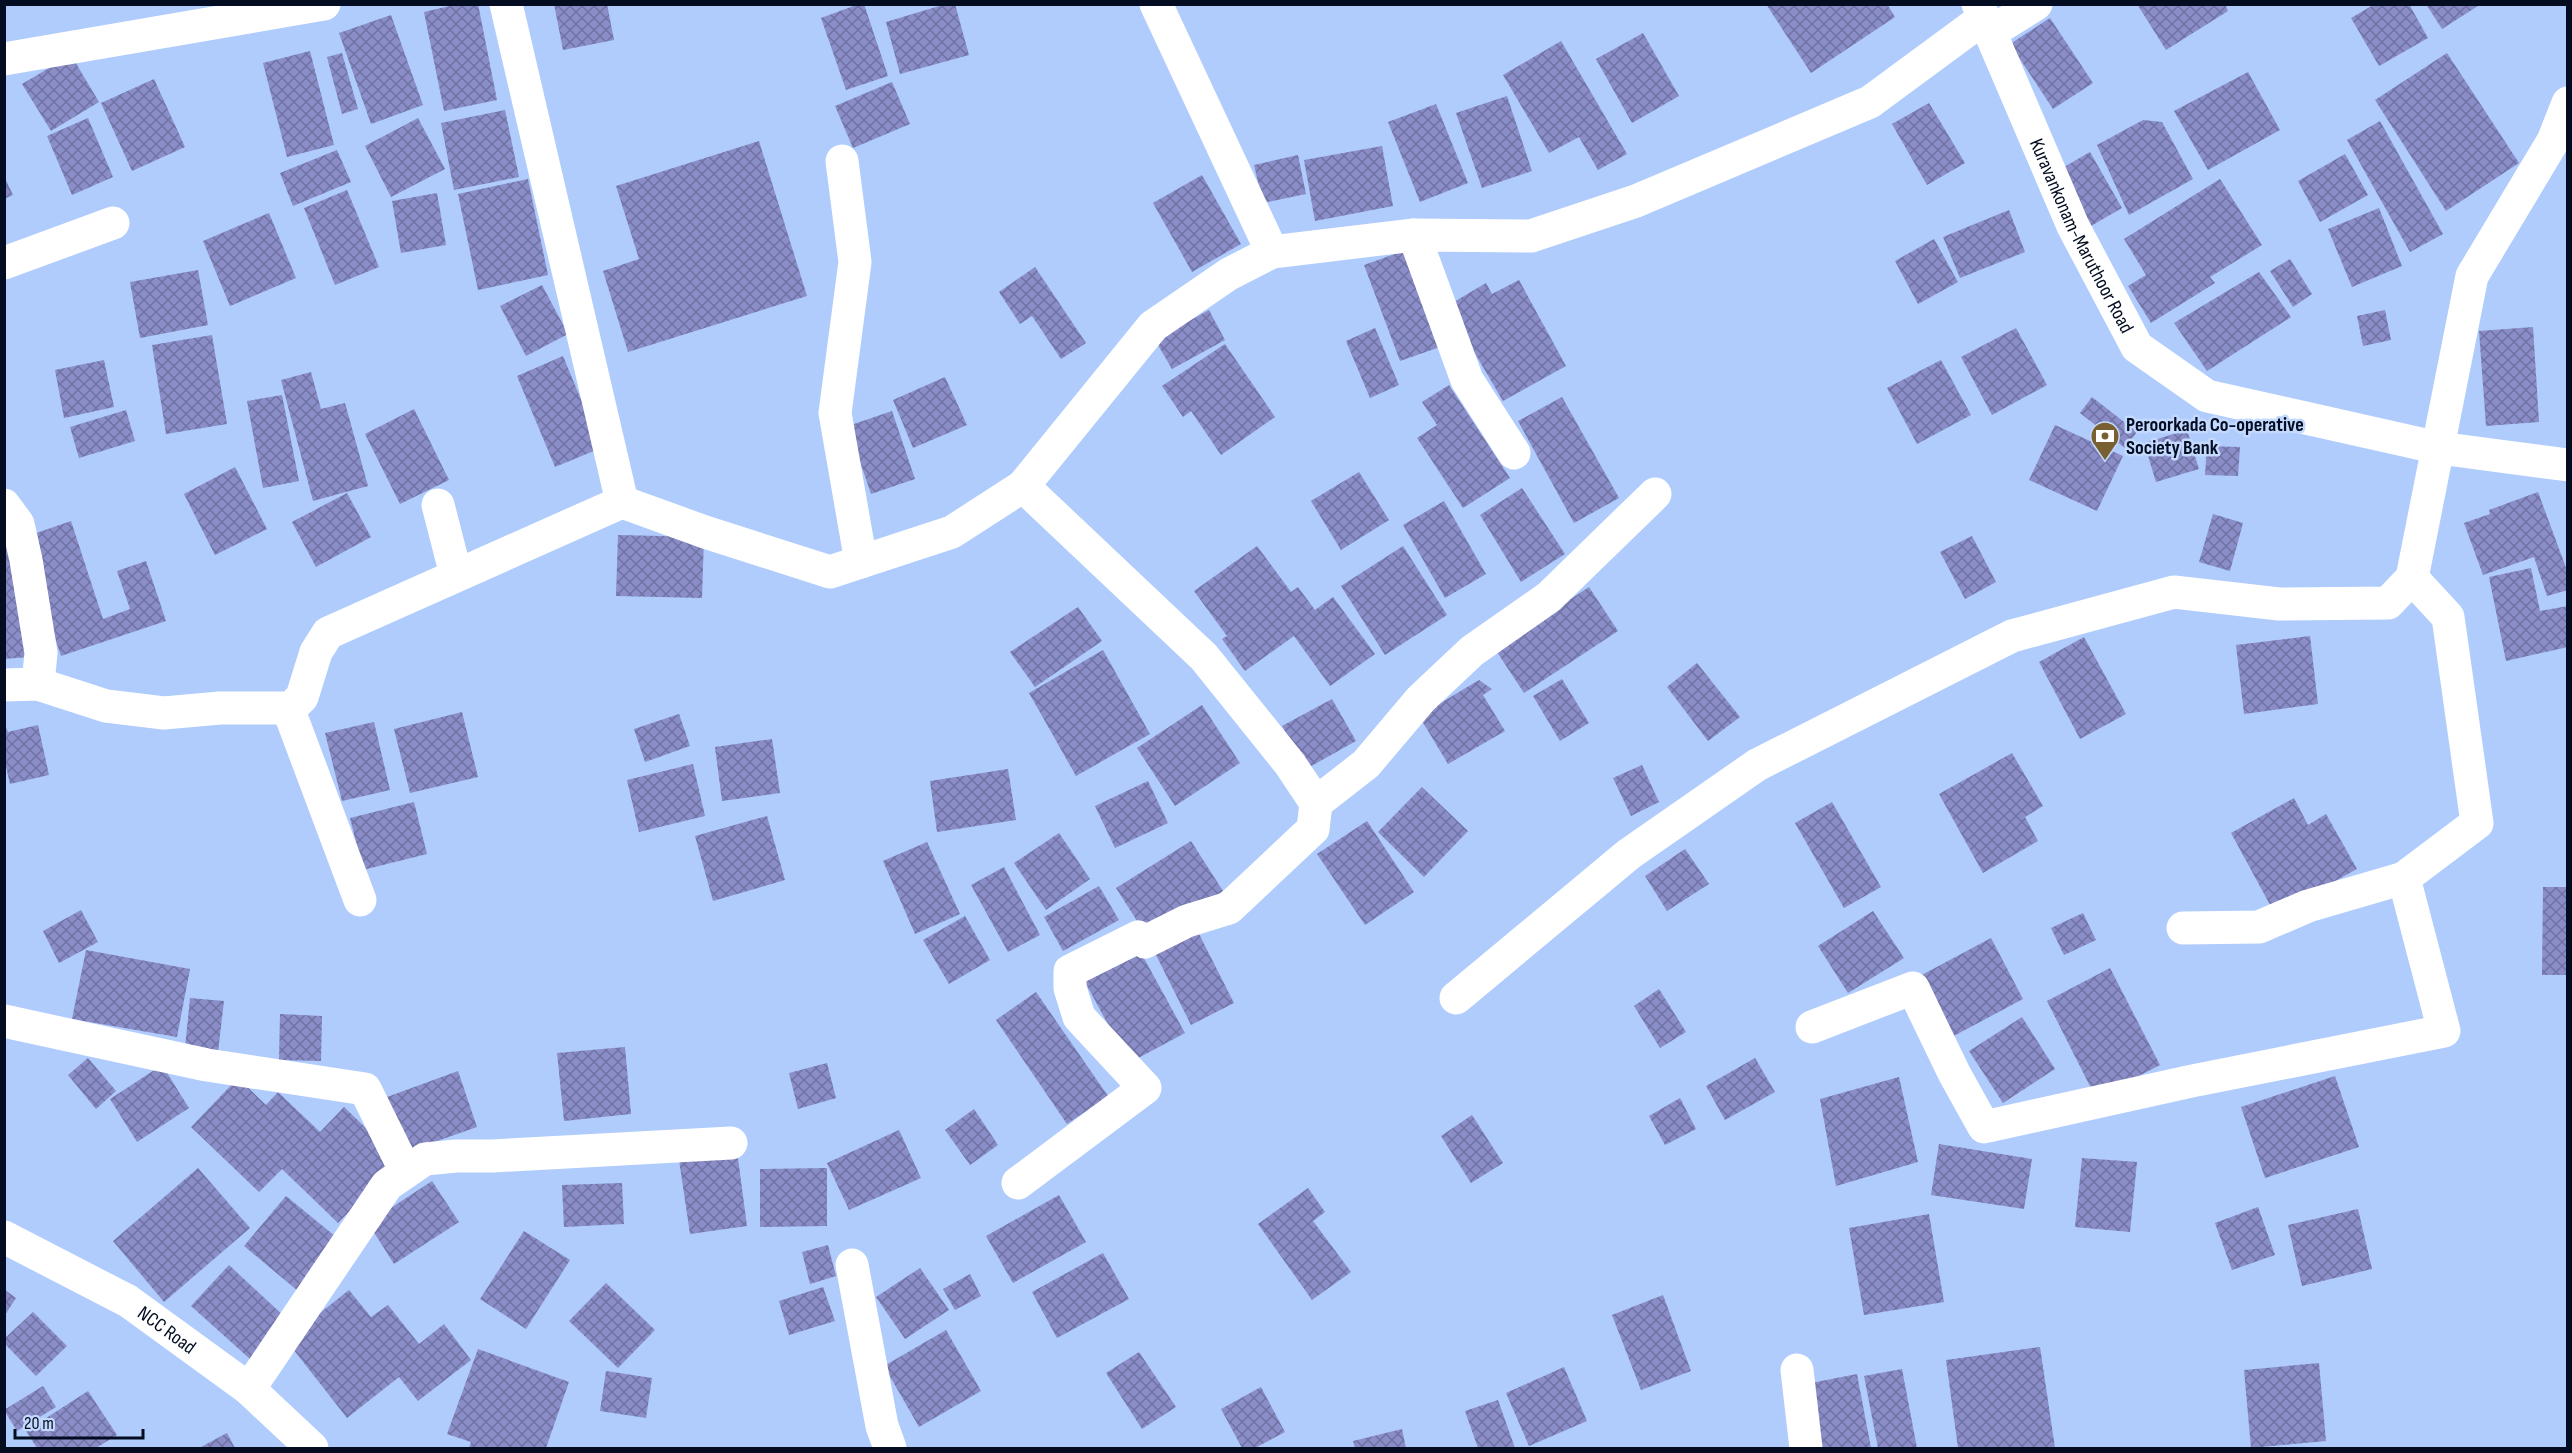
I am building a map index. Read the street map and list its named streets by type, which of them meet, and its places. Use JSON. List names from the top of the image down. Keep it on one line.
{"streets":{"street":["Kuravankonam-Maruthoor Road","NCC Road"]},"places":{"bank":["Peroorkada Co-operative Society Bank"]},"scale_bar":"20 m"}
